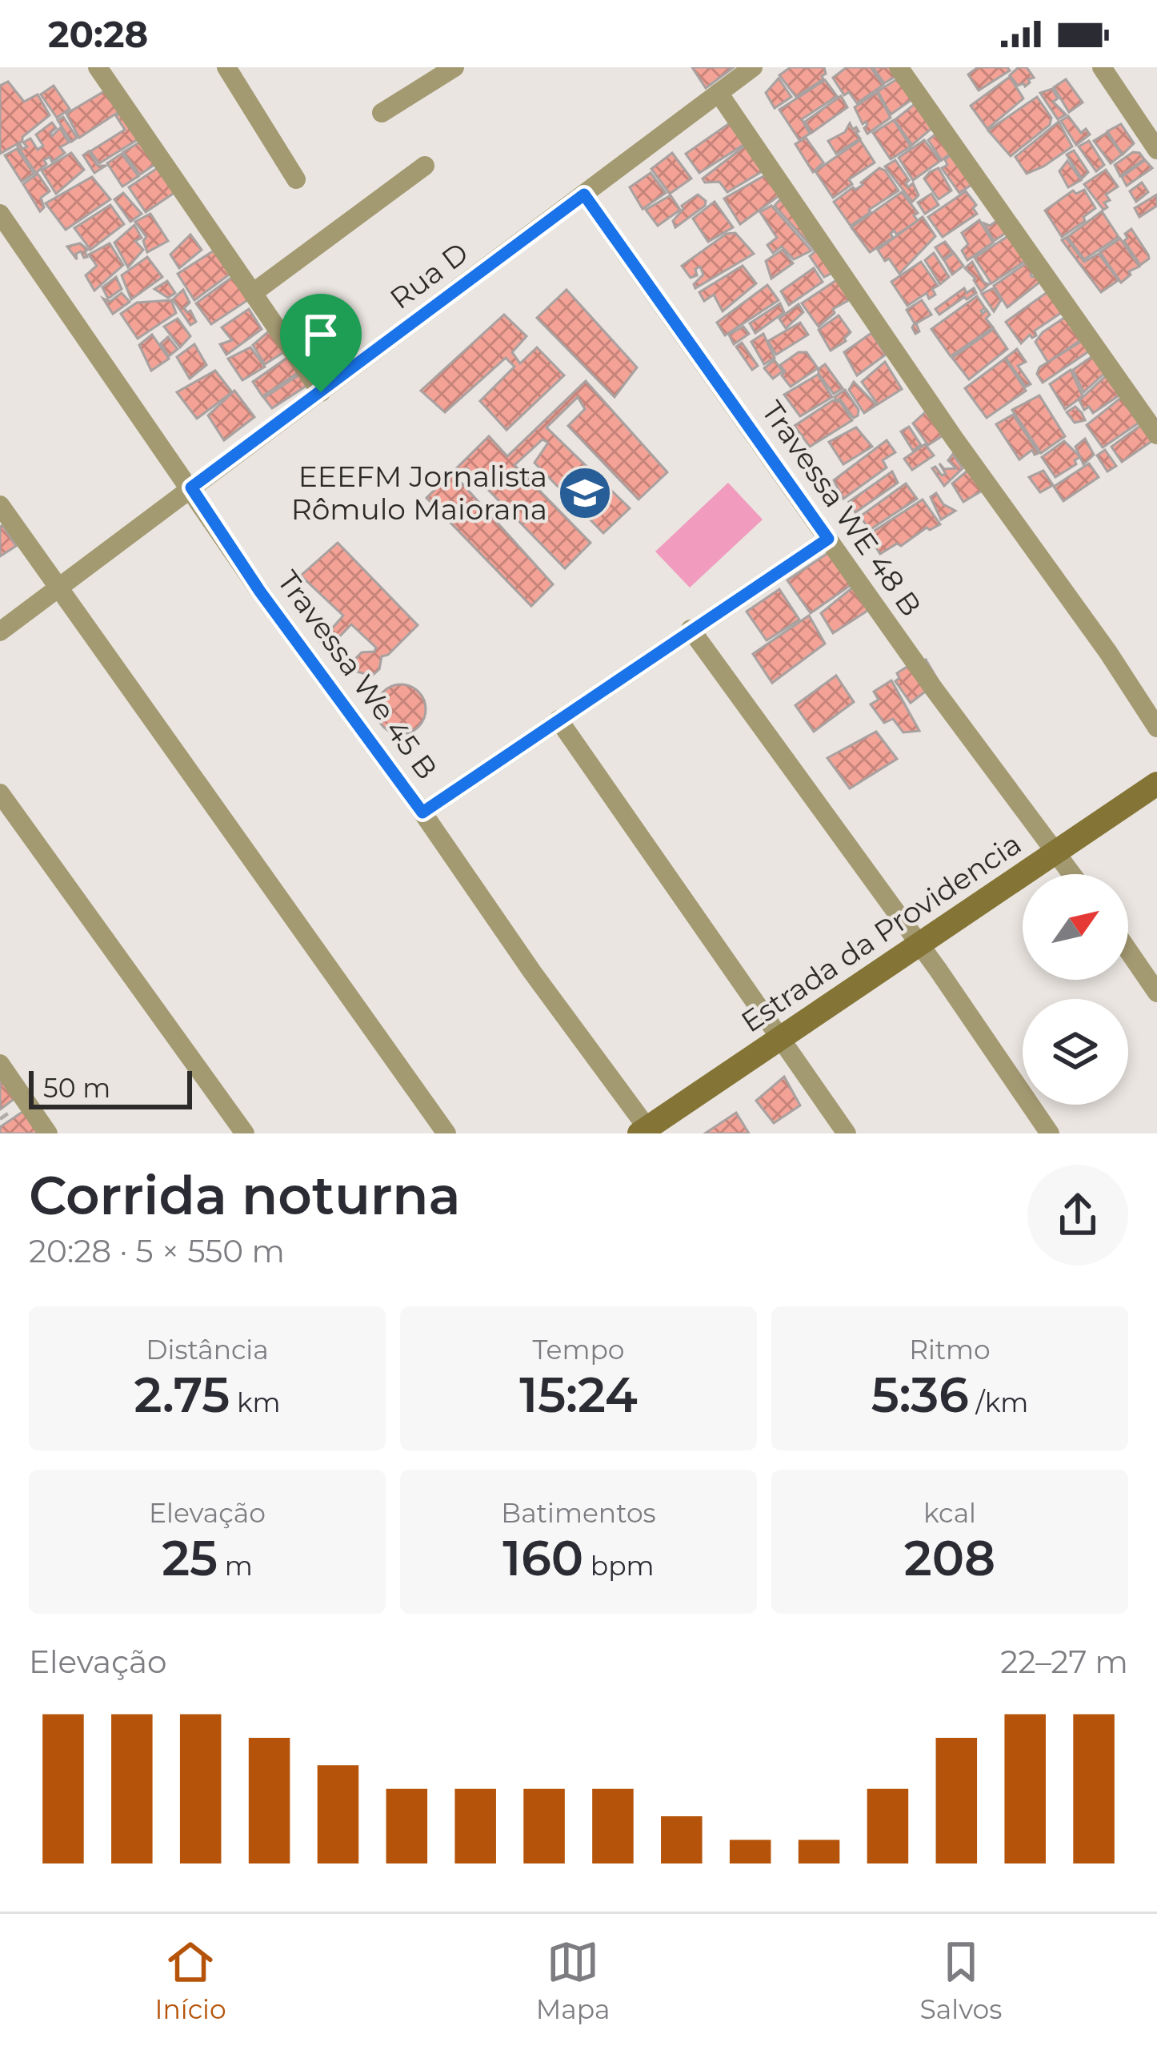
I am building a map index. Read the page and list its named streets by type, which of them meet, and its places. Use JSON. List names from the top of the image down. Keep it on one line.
{"streets":{"main road":["Estrada da Providencia"],"street":["Rua D","Travessa WE 48 B","Travessa We 45 B"]},"crossings":[["Rua D","Travessa WE 48 B"],["Rua D","Travessa We 45 B"],["Travessa WE 48 B","Estrada da Providencia"],["Travessa We 45 B","Estrada da Providencia"]],"places":{"school or university":["EEEFM Jornalista Rômulo Maiorana"]},"scale_bar":"50 m","north":"top right","page":{"status":"20:28","scale":"50 m","heading":["Corrida noturna","20:28 · 5 × 550 m"],"stats":[["Distância","2.75 km"],["Tempo","15:24"],["Ritmo","5:36 /km"],["Elevação","25 m"],["Batimentos","160 bpm"],["kcal","208"]],"chart":["Elevação","22–27 m"],"tabs":["Início","Mapa","Salvos"]}}
